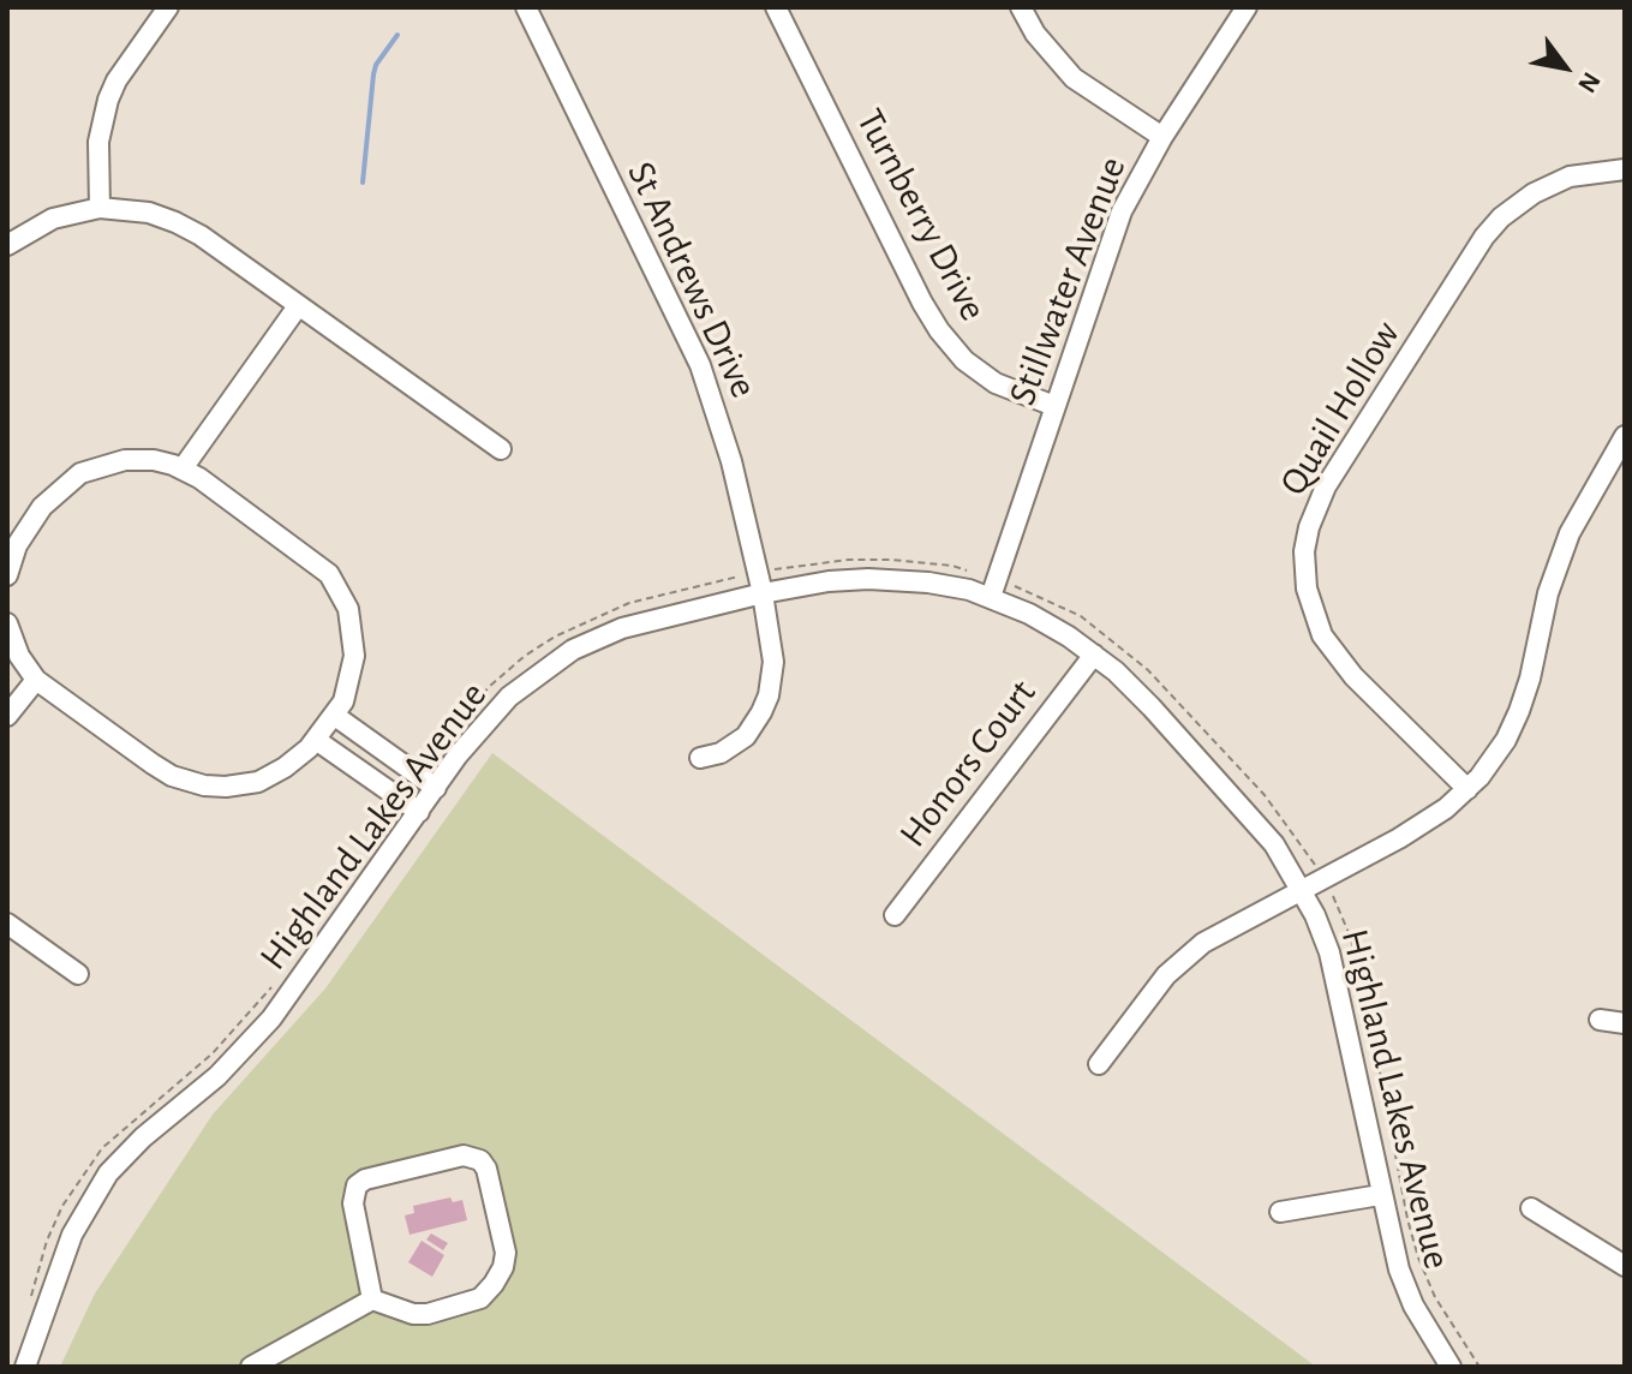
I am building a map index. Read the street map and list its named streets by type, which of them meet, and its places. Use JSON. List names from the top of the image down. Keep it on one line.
{"streets":{"street":["Turnberry Drive","St Andrews Drive","Stillwater Avenue","Quail Hollow","Honors Court","Highland Lakes Avenue"]},"crossings":[["Turnberry Drive","Stillwater Avenue"],["St Andrews Drive","Highland Lakes Avenue"],["Stillwater Avenue","Highland Lakes Avenue"],["Honors Court","Highland Lakes Avenue"]],"north":"bottom right"}
